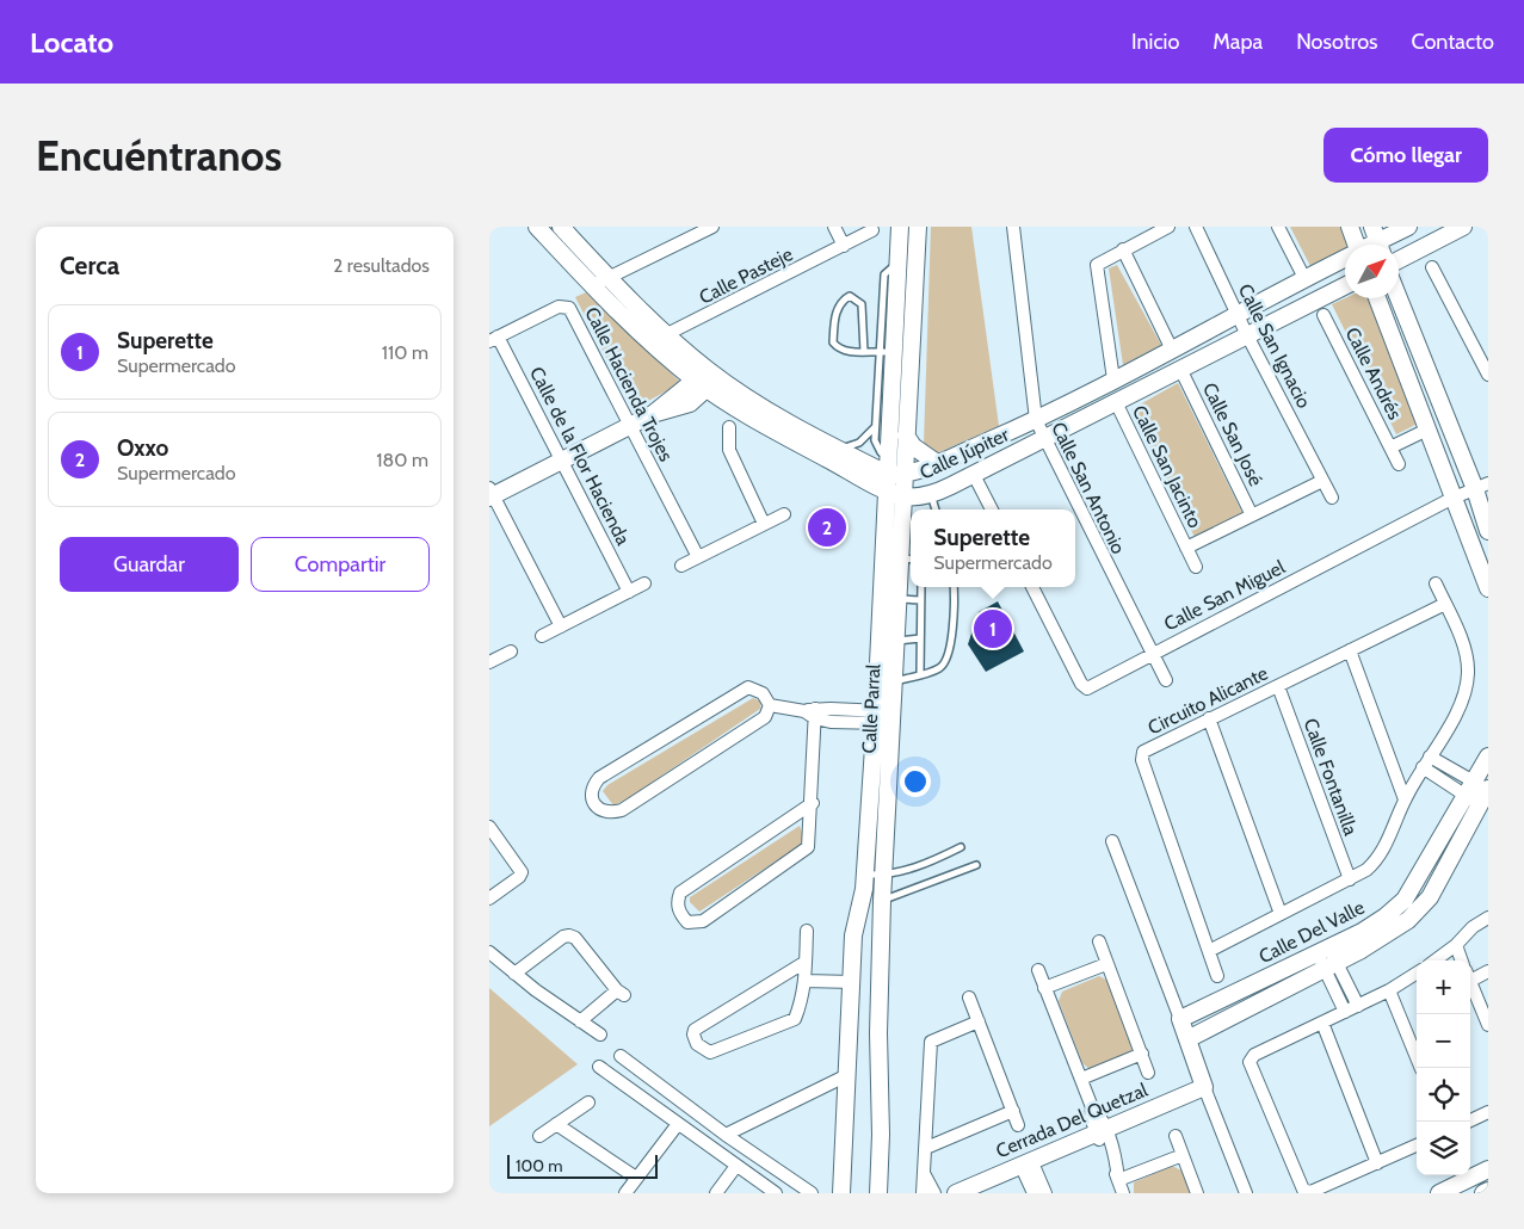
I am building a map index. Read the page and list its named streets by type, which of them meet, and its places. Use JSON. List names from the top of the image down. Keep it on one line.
{"streets":{"street":["Calle Pasteje","Calle San Ignacio","Calle Andrés","Calle Hacienda Trojes","Calle San José","Calle Júpiter","Calle de la Flor Hacienda","Calle San Jacinto","Calle San Antonio","Calle San Miguel","Circuito Alicante","Calle Parral","Calle Fontanilla","Calle Del Valle","Cerrada Del Quetzal"]},"crossings":[["Calle San Ignacio","Calle Júpiter"],["Calle Hacienda Trojes","Calle de la Flor Hacienda"],["Calle San José","Calle Júpiter"],["Calle Júpiter","Calle San Jacinto"],["Calle Júpiter","Calle San Antonio"],["Calle Júpiter","Calle Parral"],["Calle San Antonio","Calle San Miguel"],["Circuito Alicante","Calle Fontanilla"]],"scale_bar":"100 m","north":"top right","page":{"header":"Locato","nav":["Inicio","Mapa","Nosotros","Contacto"],"buttons":["Cómo llegar",["Guardar","Compartir"]],"title":"Encuéntranos","heading":["Cerca","2 resultados"],"list":[{"mark":"1","name":"Superette","note":"Supermercado","value":"110 m"},{"mark":"2","name":"Oxxo","note":"Supermercado","value":"180 m"}],"pins":["2","1"],"popup":["Superette","Supermercado"],"map_buttons":["+","−"],"scale":"100 m"}}
